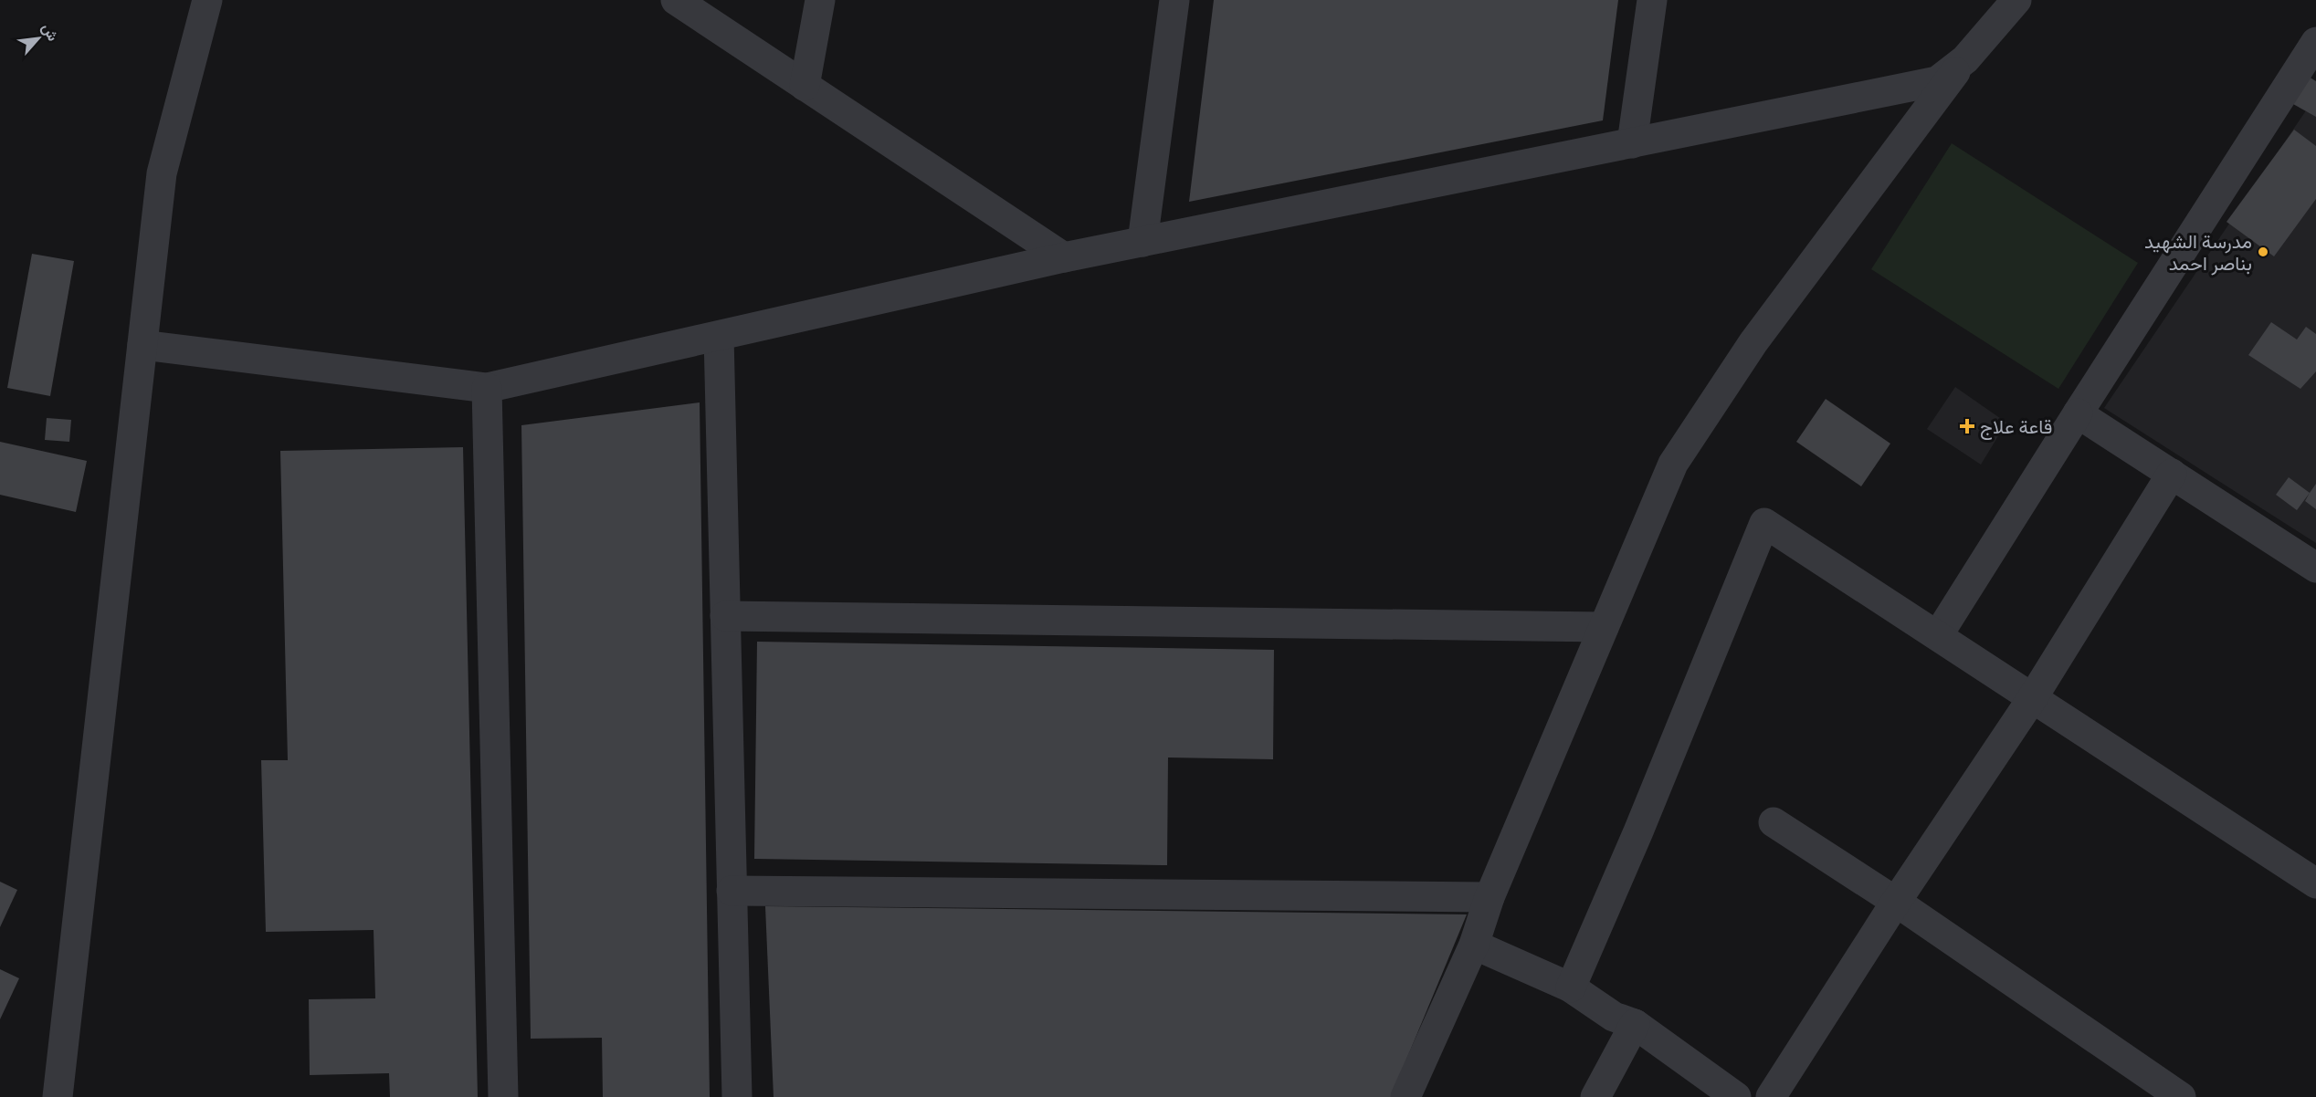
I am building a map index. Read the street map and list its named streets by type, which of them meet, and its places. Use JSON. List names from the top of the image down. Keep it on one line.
{"places":{"other":["مدرسة الشهيد بناصر احمد"],"health":["قاعة علاج"]},"north":"top right"}
